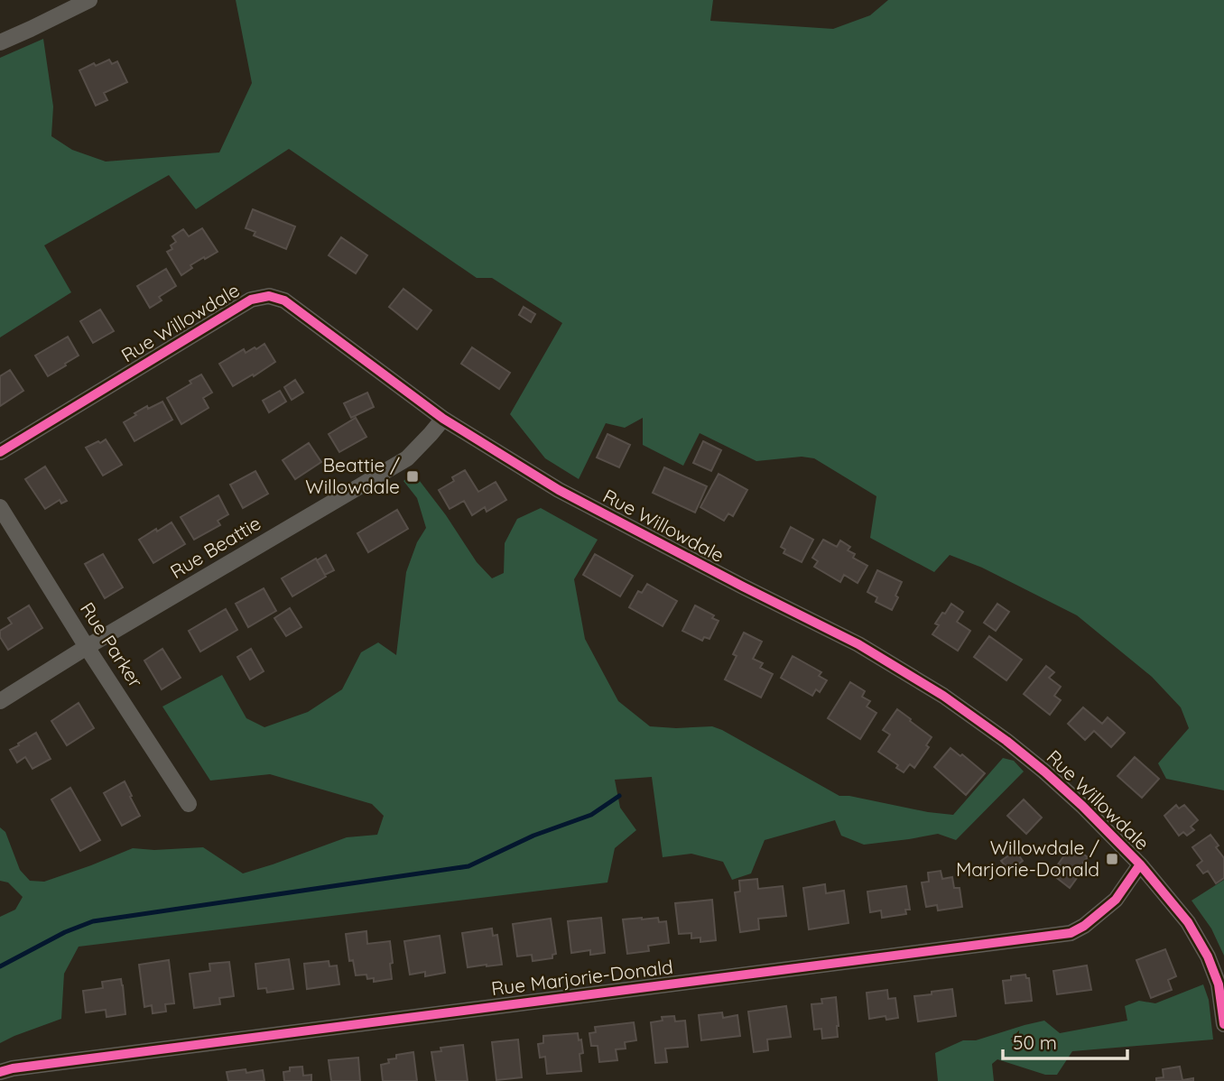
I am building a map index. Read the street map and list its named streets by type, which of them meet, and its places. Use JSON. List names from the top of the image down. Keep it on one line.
{"streets":{"street":["Rue Willowdale","Rue Beattie","Rue Parker","Rue Marjorie-Donald"]},"crossings":[["Rue Willowdale","Rue Beattie"],["Rue Willowdale","Rue Marjorie-Donald"],["Rue Beattie","Rue Parker"]],"places":{"transit":["Beattie / Willowdale","Willowdale / Marjorie-Donald"]},"scale_bar":"50 m"}
